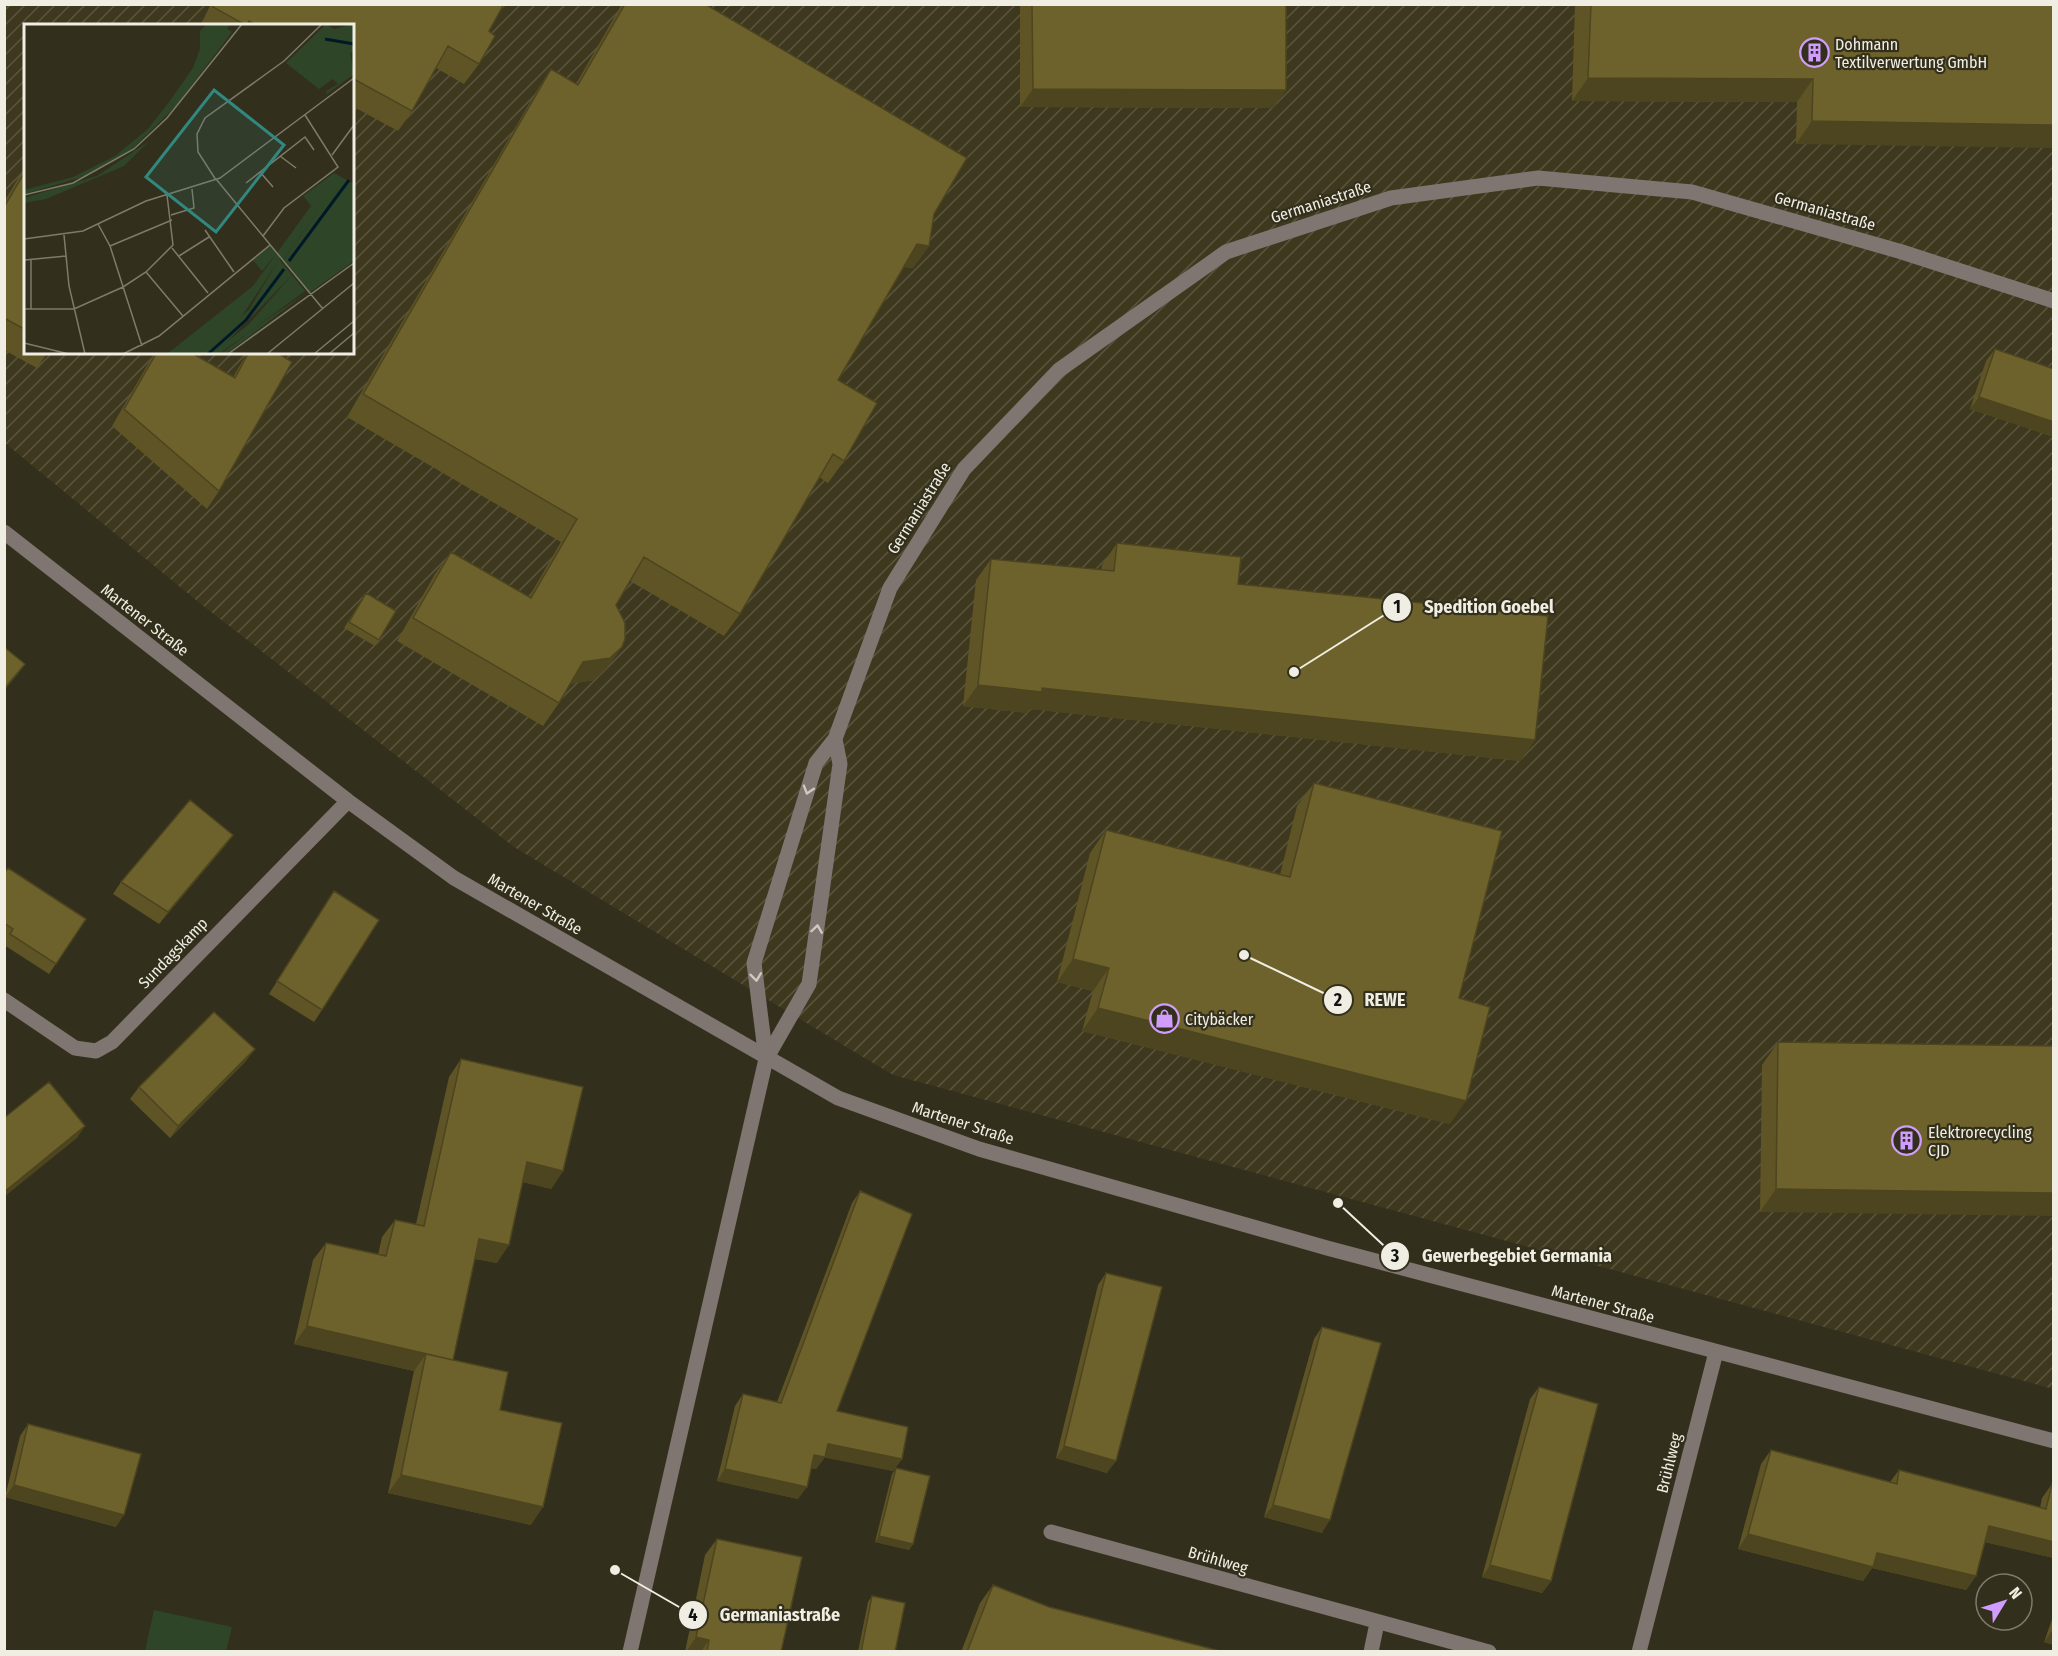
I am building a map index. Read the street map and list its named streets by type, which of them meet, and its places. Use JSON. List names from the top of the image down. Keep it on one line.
{"streets":{"street":["Germaniastraße","Martener Straße","Sundagskamp","Brühlweg"]},"crossings":[["Germaniastraße","Martener Straße"],["Martener Straße","Sundagskamp"],["Martener Straße","Brühlweg"]],"places":{"building":["Dohmann Textilverwertung GmbH","Elektrorecycling CJD"],"other":["Spedition Goebel","REWE","Gewerbegebiet Germania","Germaniastraße"],"shop":["Citybäcker"]},"north":"top right"}
